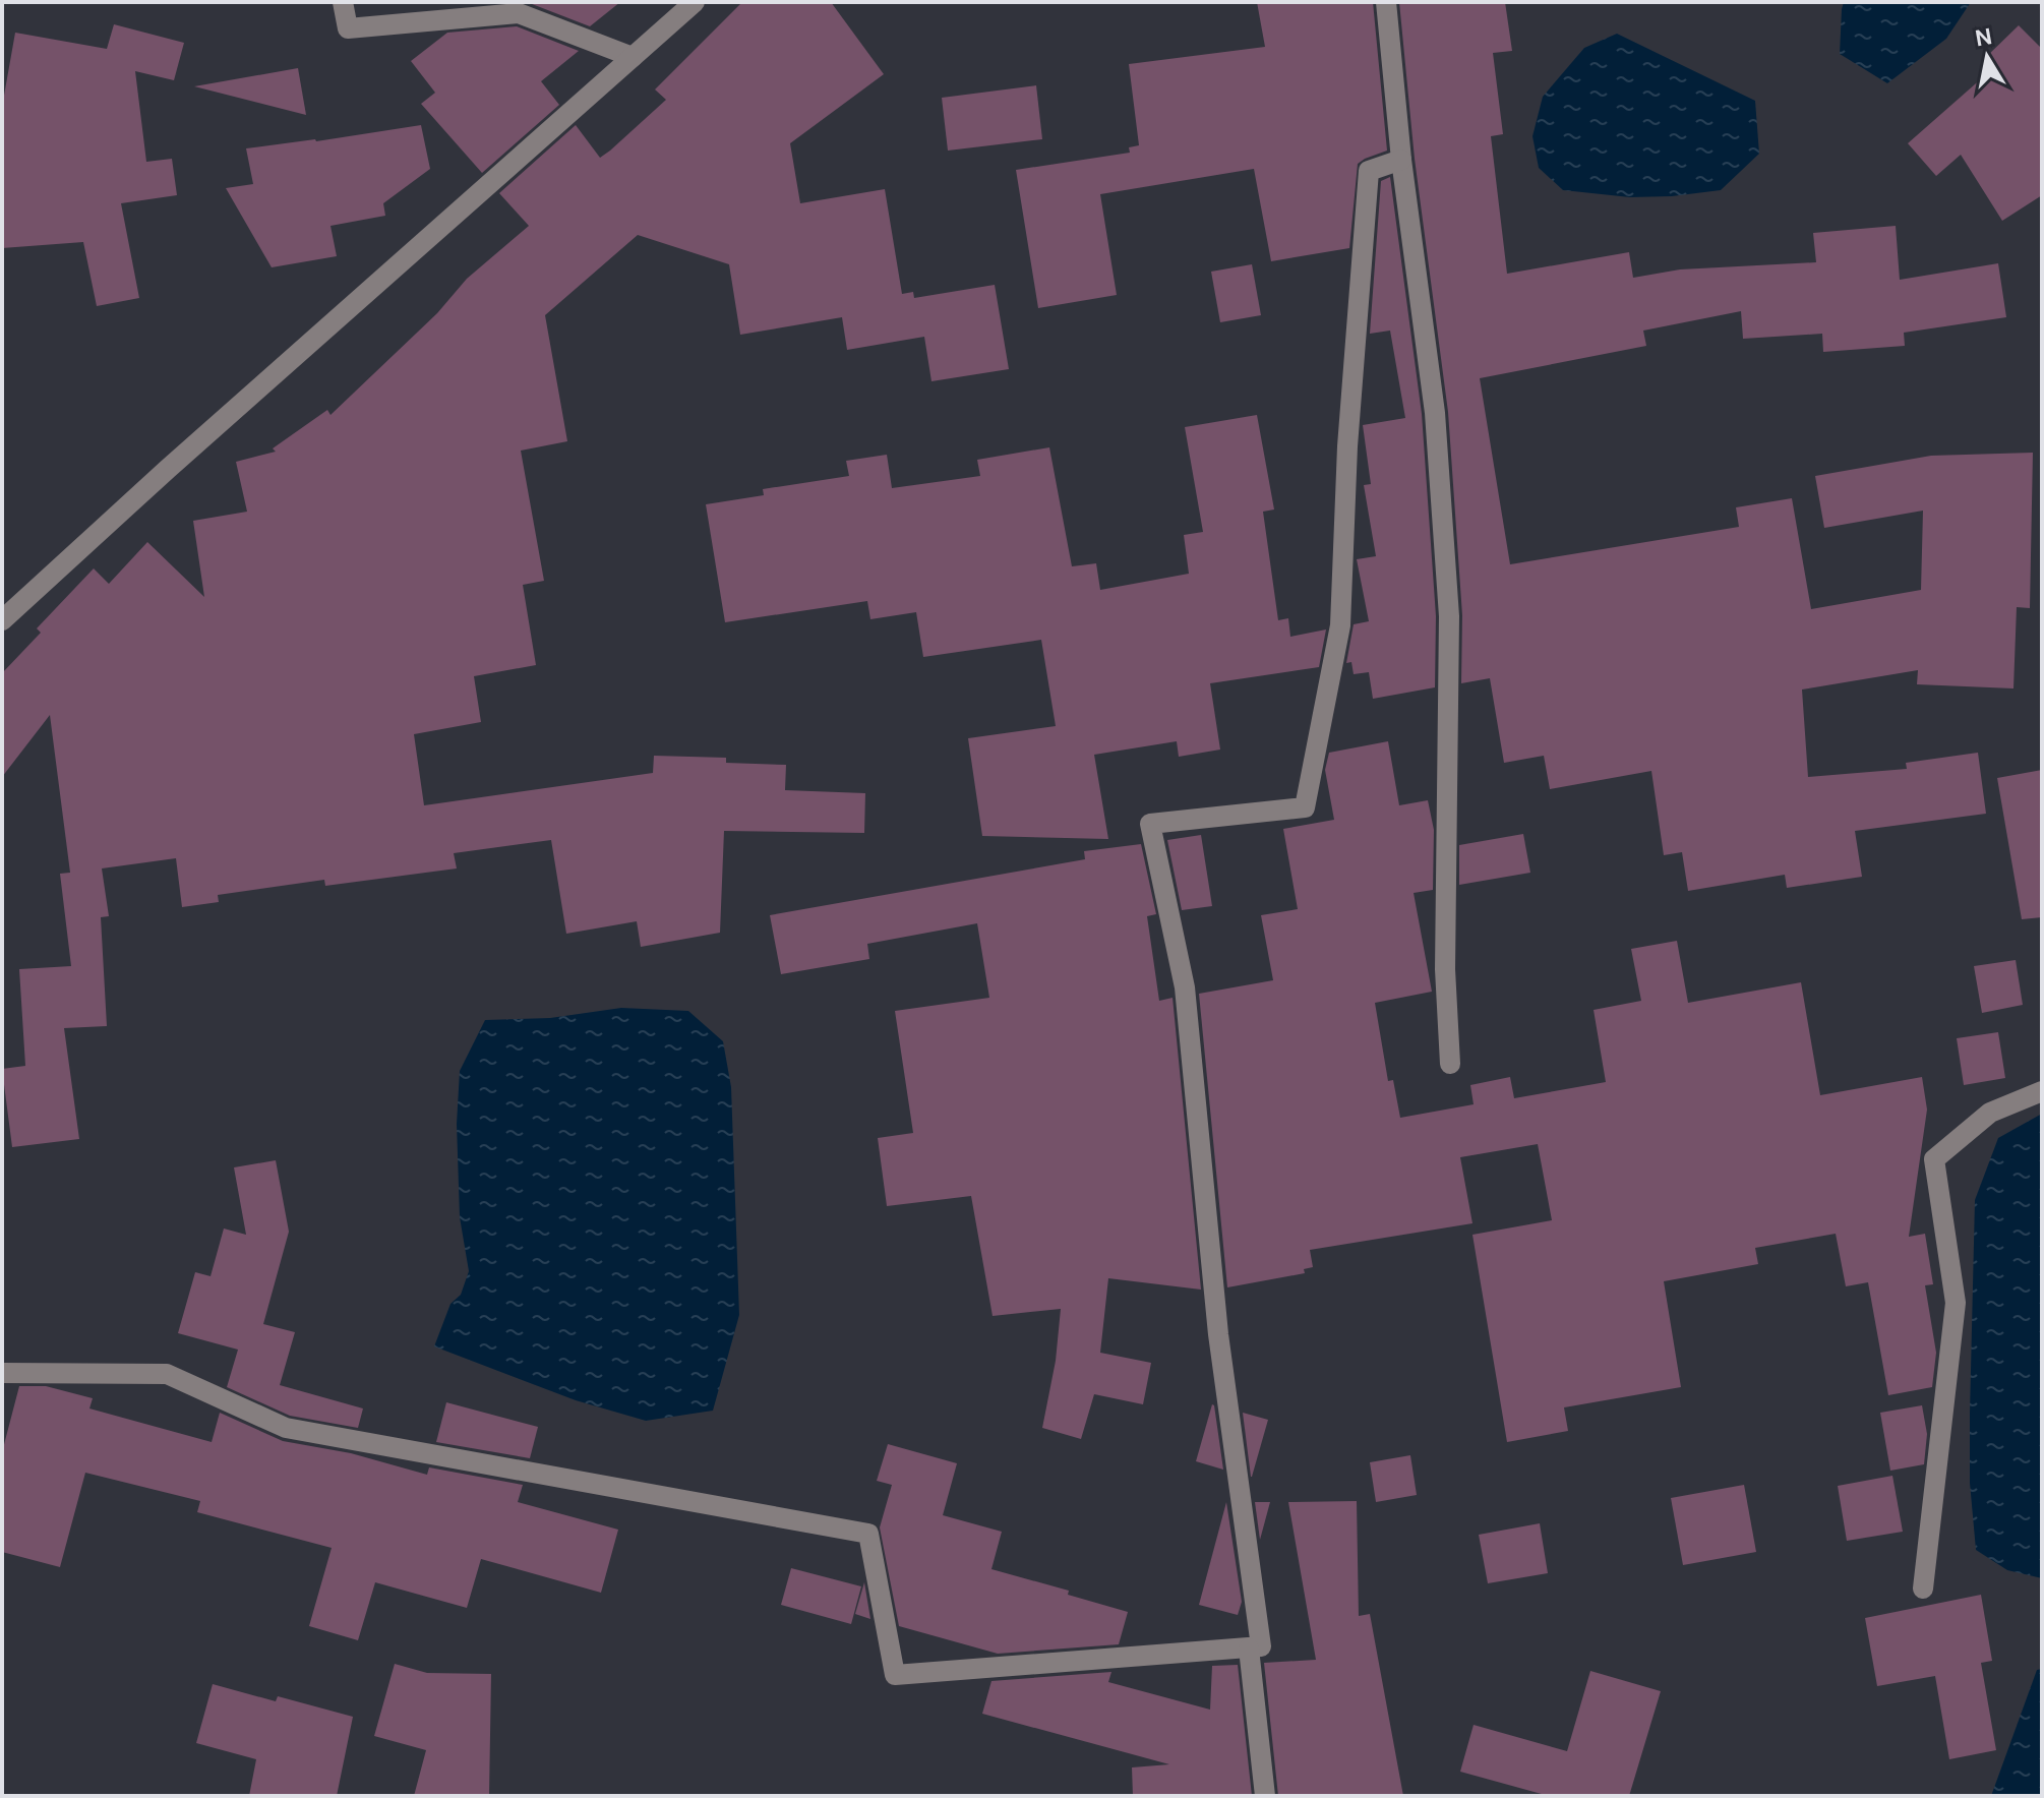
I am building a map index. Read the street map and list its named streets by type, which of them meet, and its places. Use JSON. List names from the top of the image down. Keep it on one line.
{"north":"top"}
